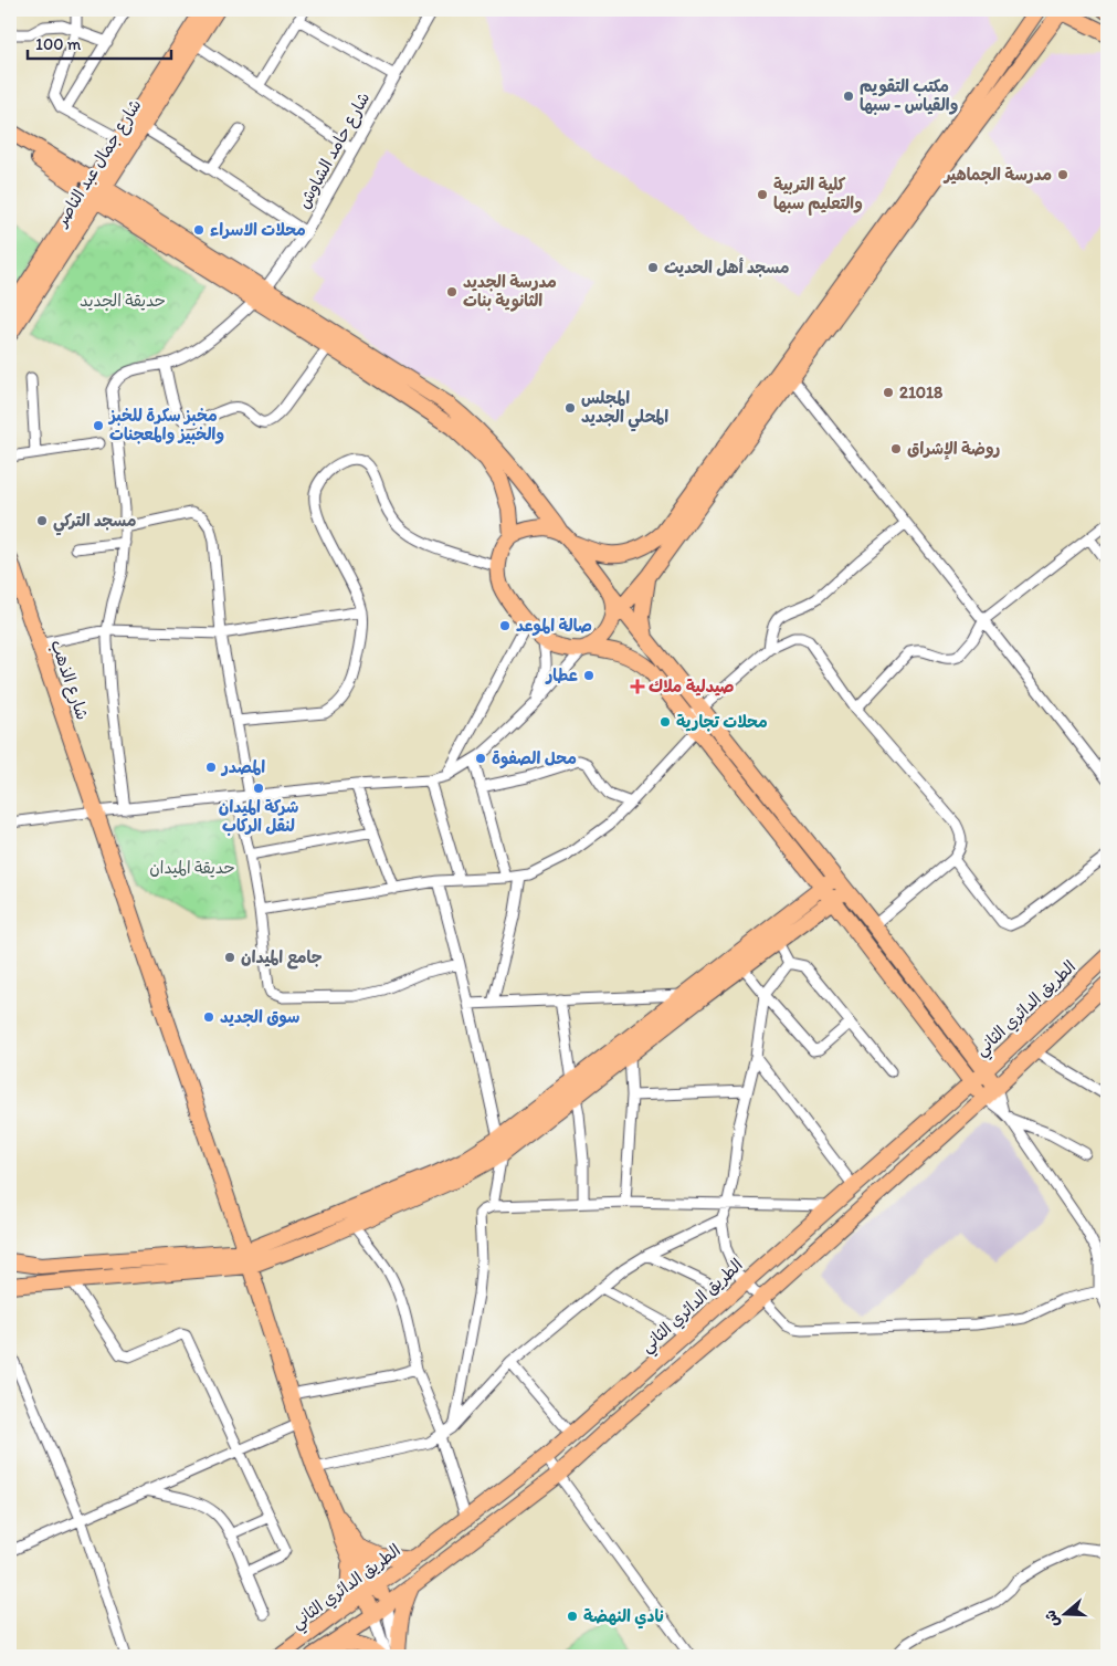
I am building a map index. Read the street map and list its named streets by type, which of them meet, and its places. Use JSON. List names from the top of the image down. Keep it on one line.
{"streets":{"main road":["شارع جمال عبد الناصر","شارع الذهب","الطريق الدائري الثاني"],"street":["شارع حامد الشاوش"]},"parks":["حديقة الجديد","حديقة الميدان"],"places":{"other":["مكتب التقويم والقياس - سبها","مدرسة الجماهير","كلية التربية والتعليم سبها","محلات الاسراء","مسجد أهل الحديث","مدرسة الجديد الثانوية بنات","21018","المجلس المحلي الجديد","مخبز سكرة للخبز والخبيز والمعجنات","روضة الإشراق","مسجد التركي","صالة الموعد","عطار","محلات تجارية","محل الصفوة","المصدر","شركة الميدان لنقل الركاب","جامع الميدان","سوق الجديد","نادي النهضة"],"health":["صيدلية ملاك"]},"scale_bar":"100 m","north":"left"}
